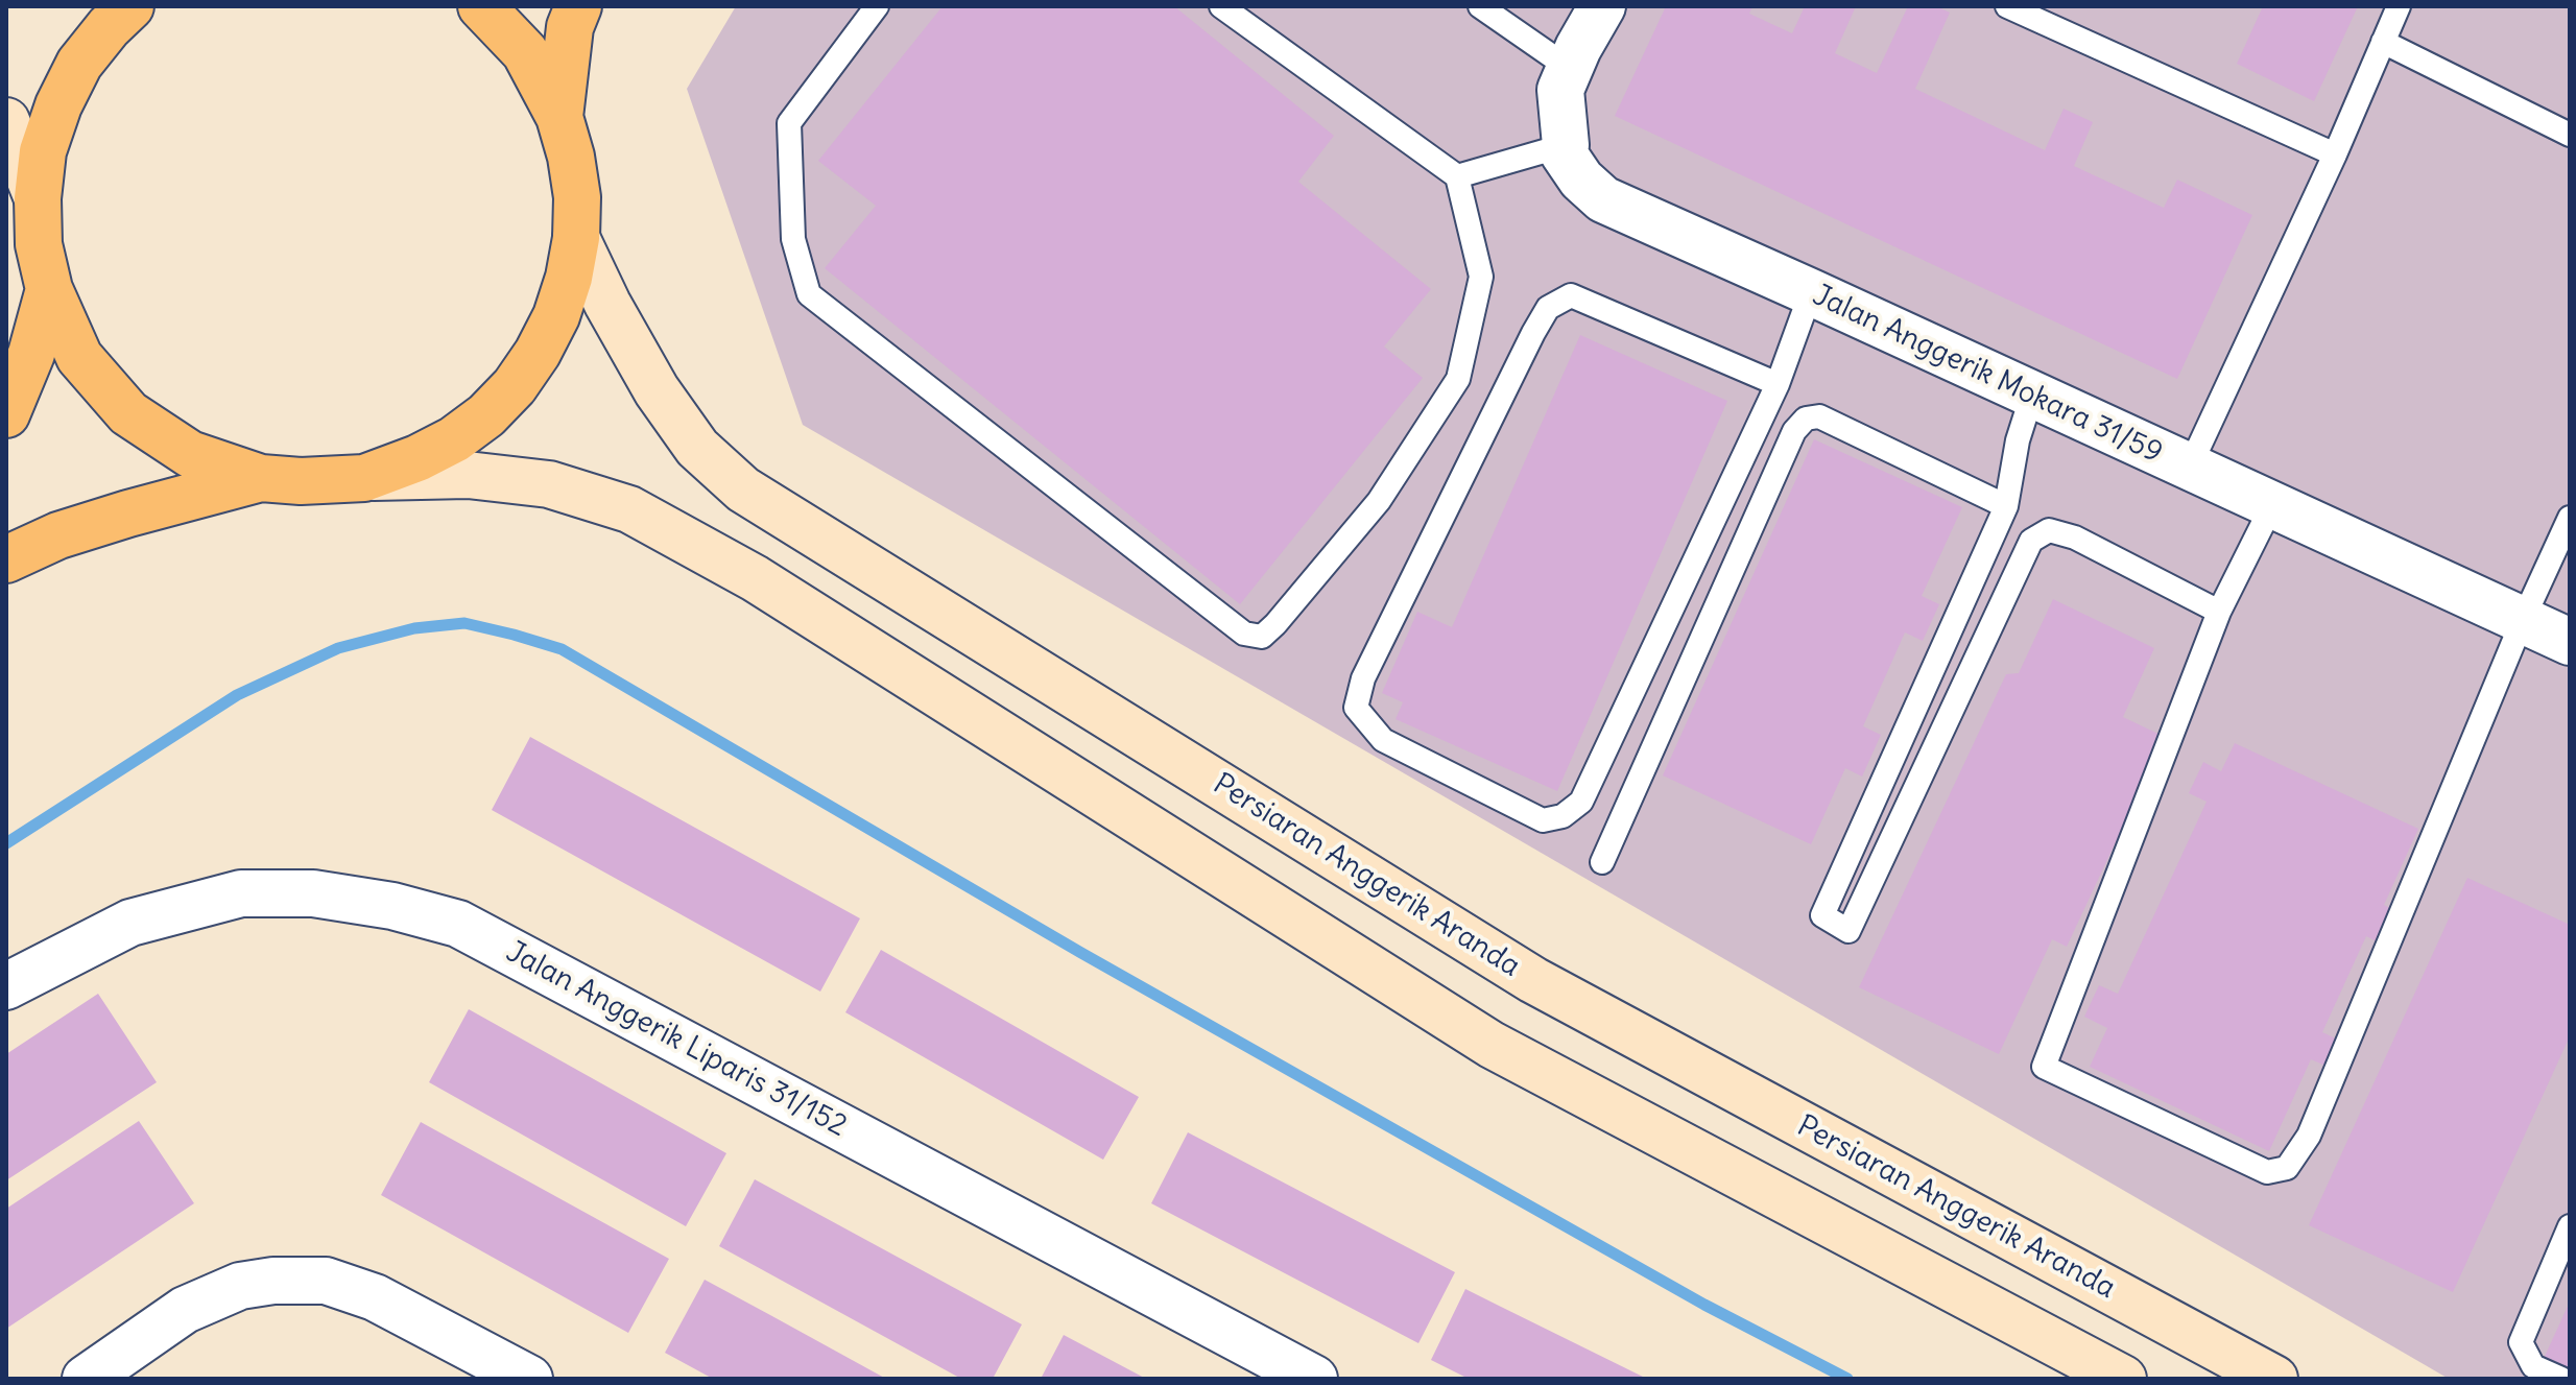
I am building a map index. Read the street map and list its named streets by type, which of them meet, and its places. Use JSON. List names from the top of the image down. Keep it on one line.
{"streets":{"main road":["Persiaran Anggerik Aranda"],"street":["Jalan Anggerik Mokara 31/59","Jalan Anggerik Liparis 31/152"]}}
